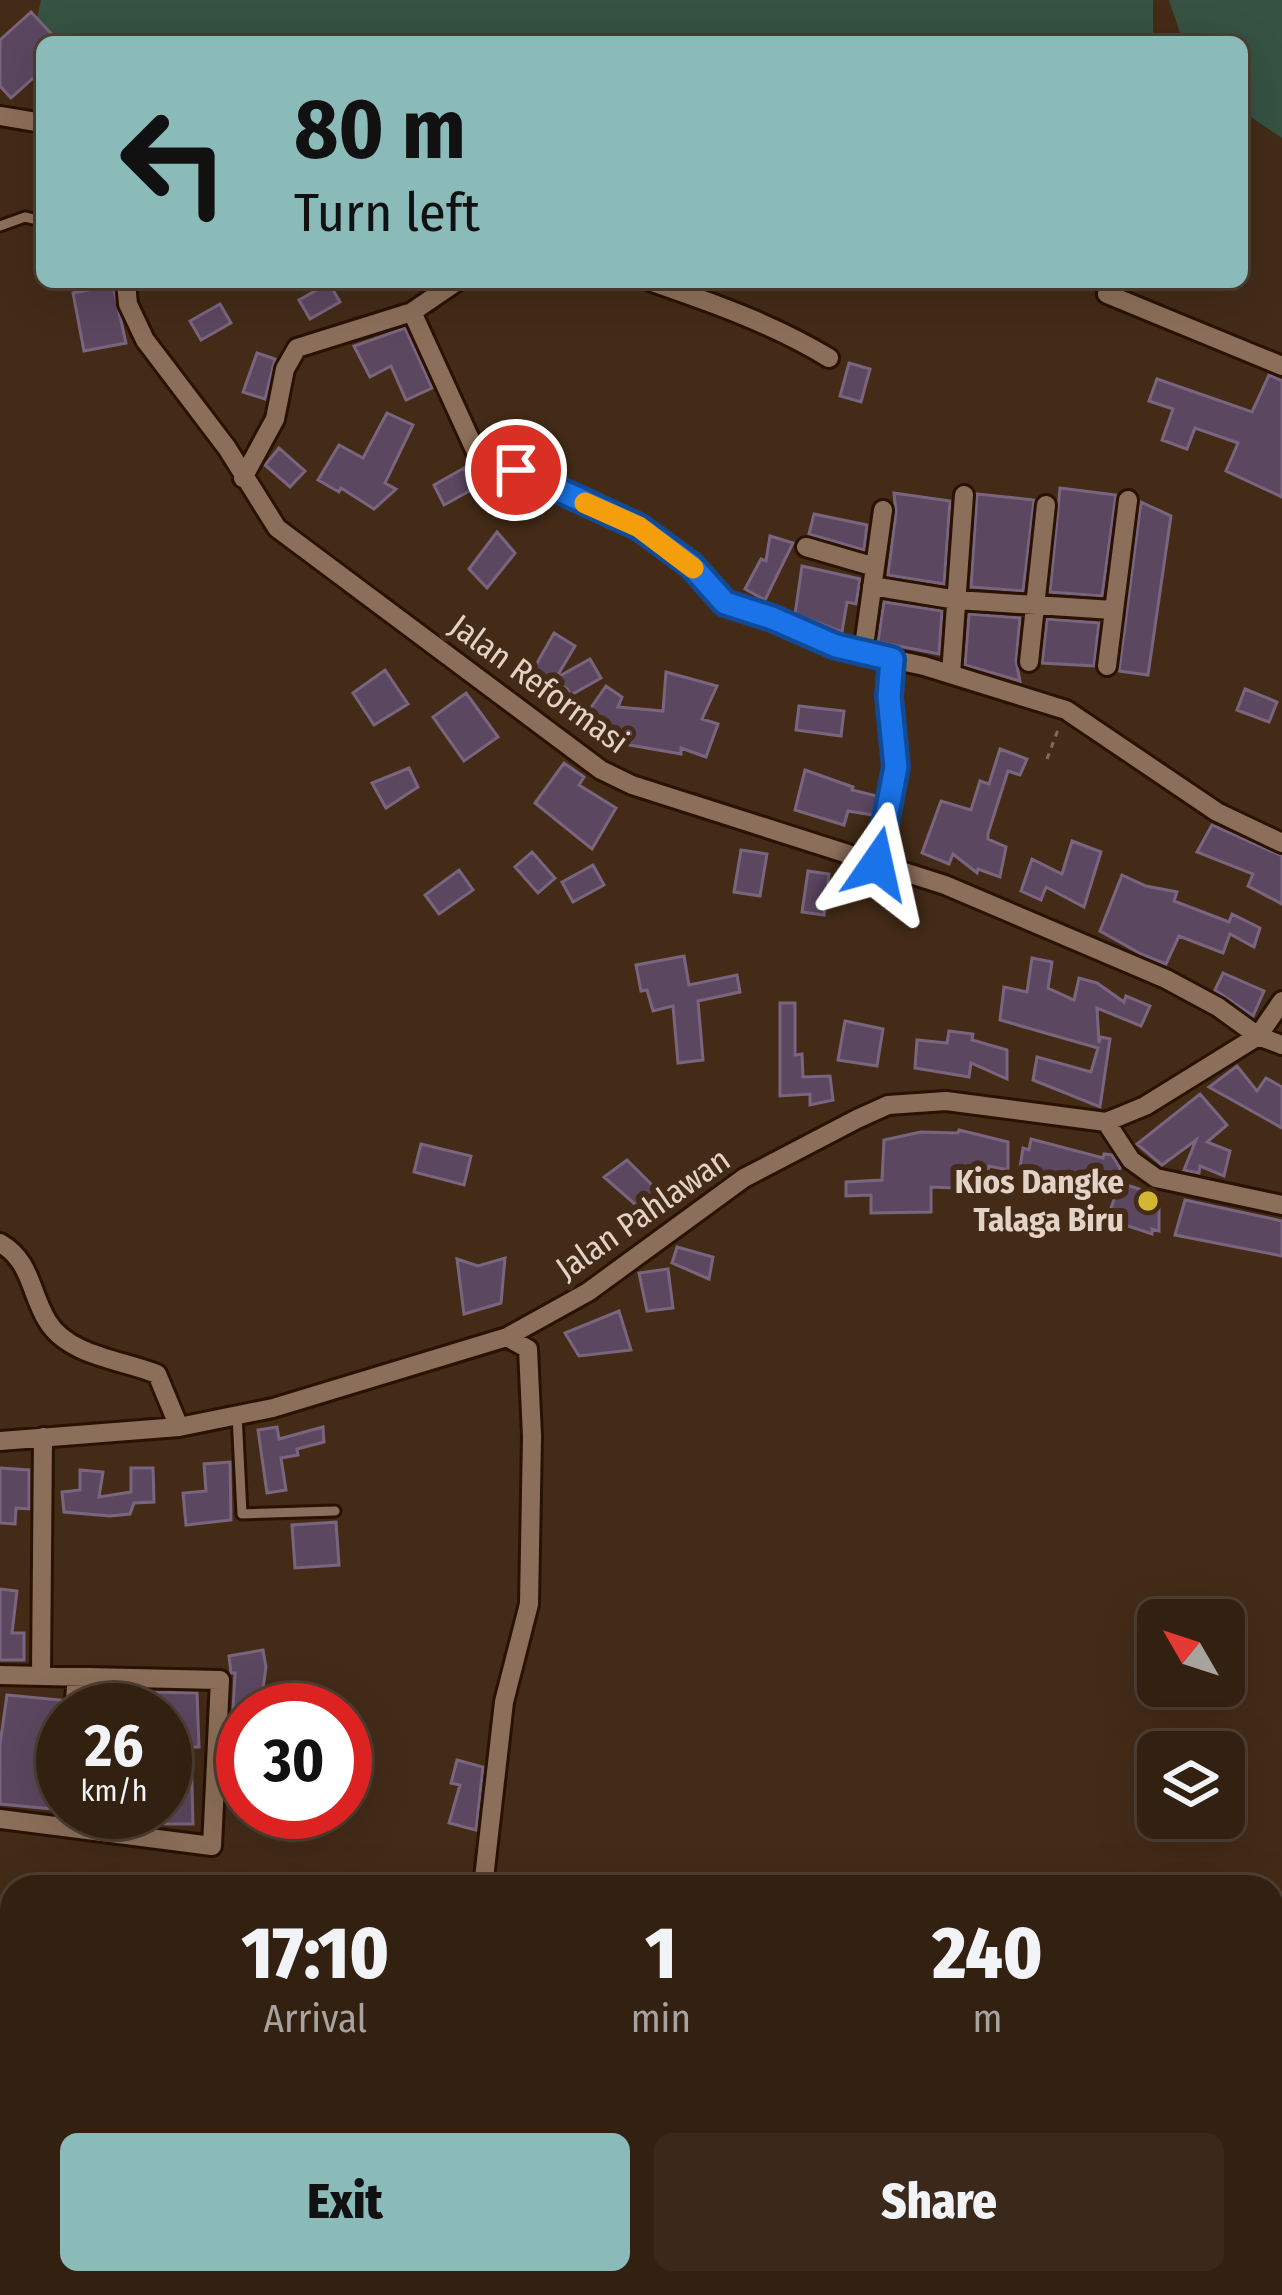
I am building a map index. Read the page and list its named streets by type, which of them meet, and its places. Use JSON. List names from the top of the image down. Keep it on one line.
{"streets":{"street":["Jalan Reformasi","Jalan Pahlawan"]},"places":["Kios Dangke Talaga Biru"],"north":"top left","page":{"turn":["80 m","Turn left"],"speed":"26 km/h","limit":"30","eta":["17:10","Arrival","1","min","240","m"],"buttons":["Exit","Share"]}}
